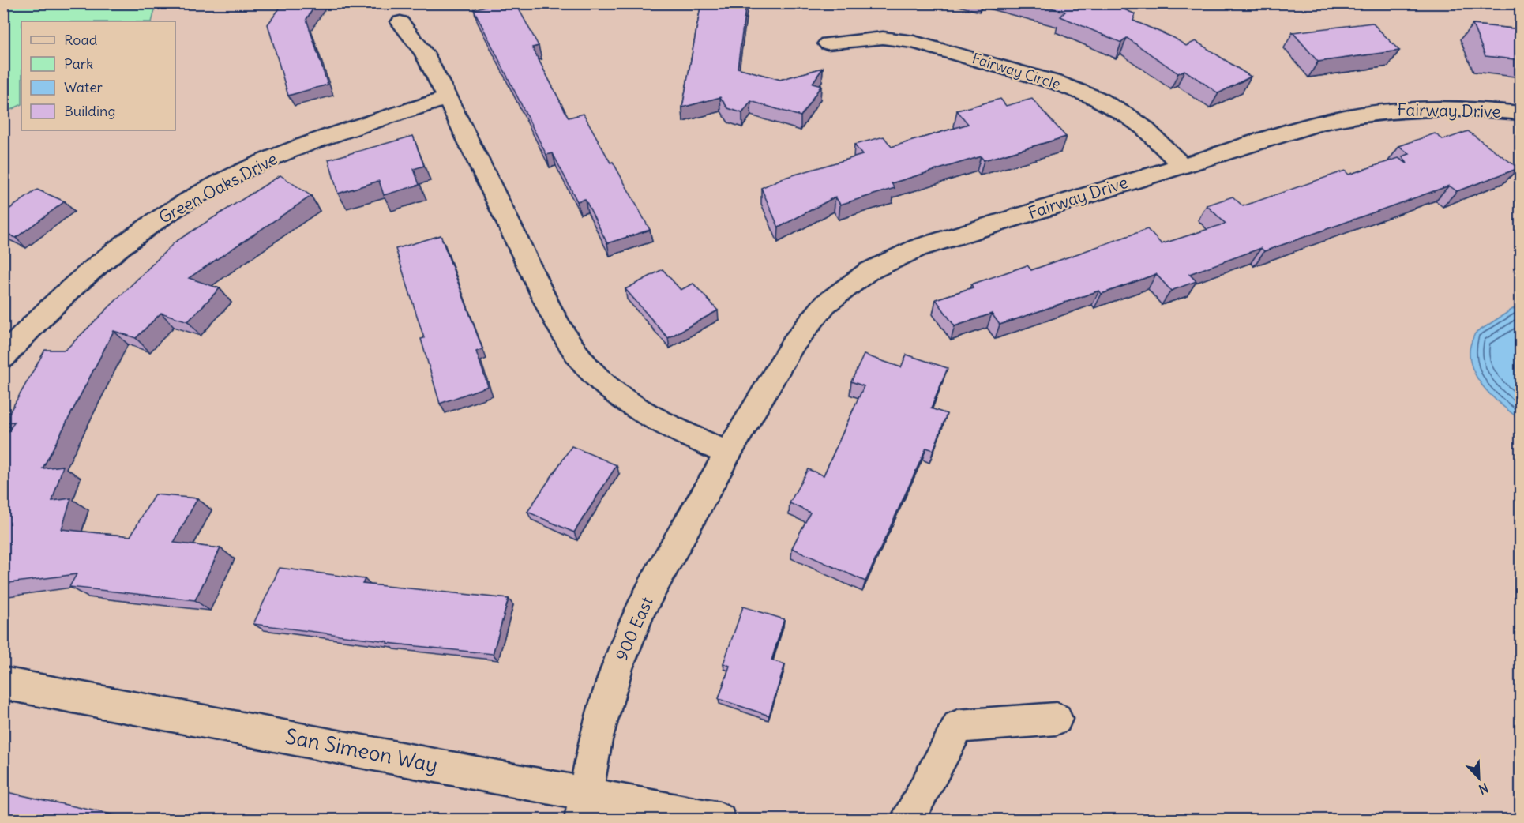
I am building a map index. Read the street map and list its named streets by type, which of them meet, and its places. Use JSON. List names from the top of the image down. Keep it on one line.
{"streets":{"street":["Fairway Circle","Fairway Drive","Green Oaks Drive","900 East","San Simeon Way"]},"crossings":[["Fairway Circle","Fairway Drive"],["Fairway Drive","900 East"],["900 East","San Simeon Way"]],"legend":["Road","Park","Water","Building"],"north":"bottom right"}
